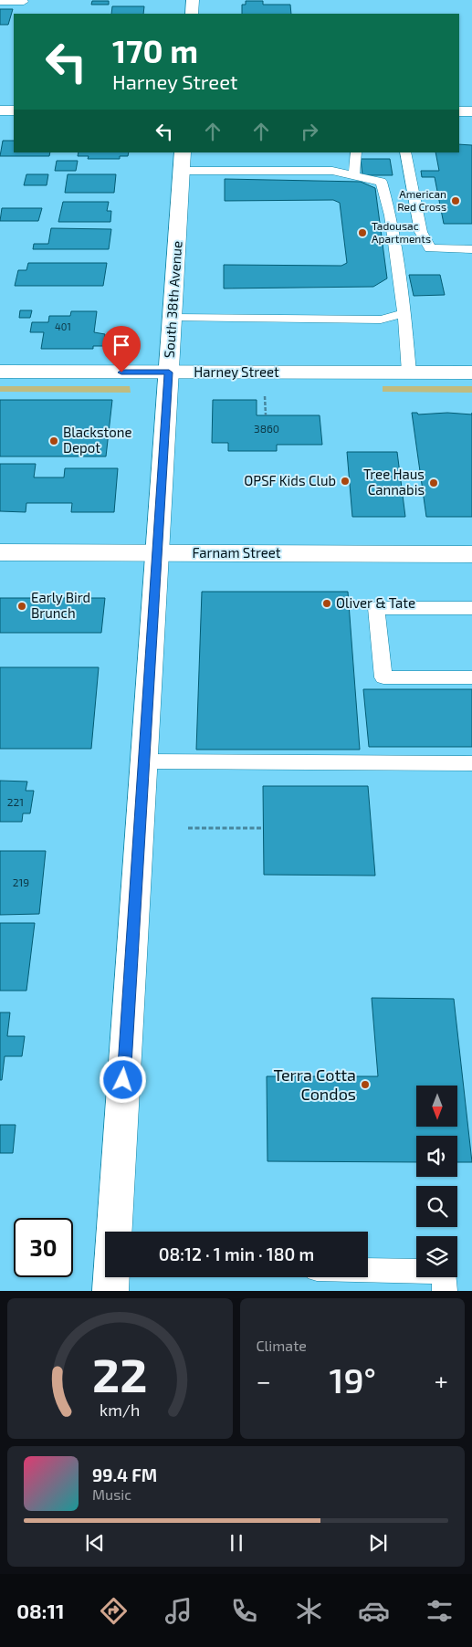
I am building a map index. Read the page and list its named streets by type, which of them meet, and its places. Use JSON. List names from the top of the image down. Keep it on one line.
{"streets":{"street":["South 38th Avenue","Harney Street","Farnam Street"]},"crossings":[["South 38th Avenue","Harney Street"],["South 38th Avenue","Farnam Street"]],"places":["American Red Cross","Tadousac Apartments","Blackstone Depot","OPSF Kids Club","Tree Haus Cannabis","Oliver & Tate","Early Bird Brunch","Terra Cotta Condos"],"house_numbers":["401","3860","221","219"],"north":"bottom","page":{"turn":["170 m","Harney Street"],"limit":"30","trip":"08:12 · 1 min · 180 m","tile":"Climate","heat":["−","19°","+"],"song":["99.4 FM","Music"],"tabs":"08:11","gauge":["22","km/h"]}}
